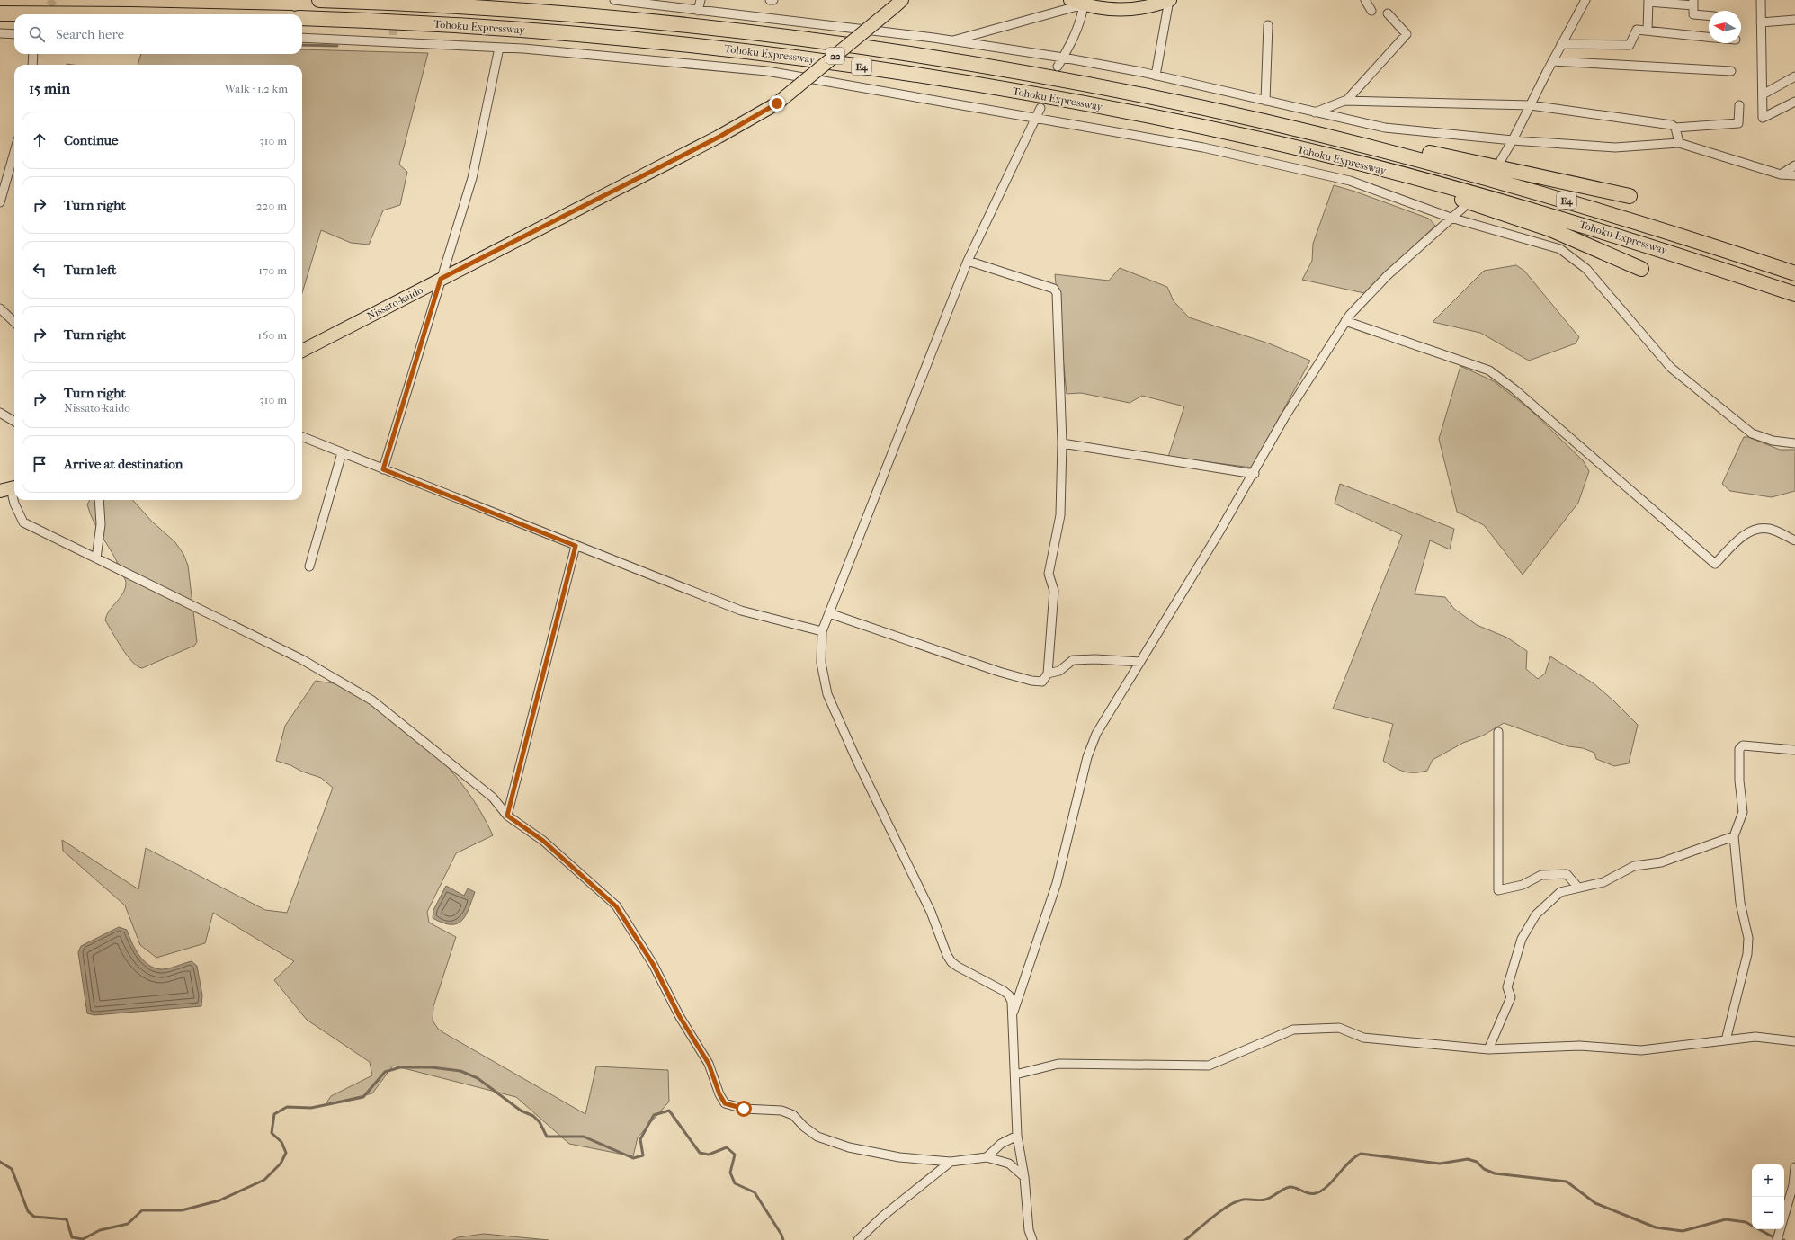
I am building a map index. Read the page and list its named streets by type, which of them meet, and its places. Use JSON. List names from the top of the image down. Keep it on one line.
{"streets":{"highway":["Tohoku Expressway","E4"],"main road":["22","Nissato-kaido"]},"north":"left","page":{"search":"Search here","heading":["15 min","Walk · 1.2 km"],"list":[["Continue","310 m"],["Turn right","220 m"],["Turn left","170 m"],["Turn right","160 m"],["Turn right","Nissato-kaido","310 m"],"Arrive at destination"],"map_buttons":["+","−"]}}
